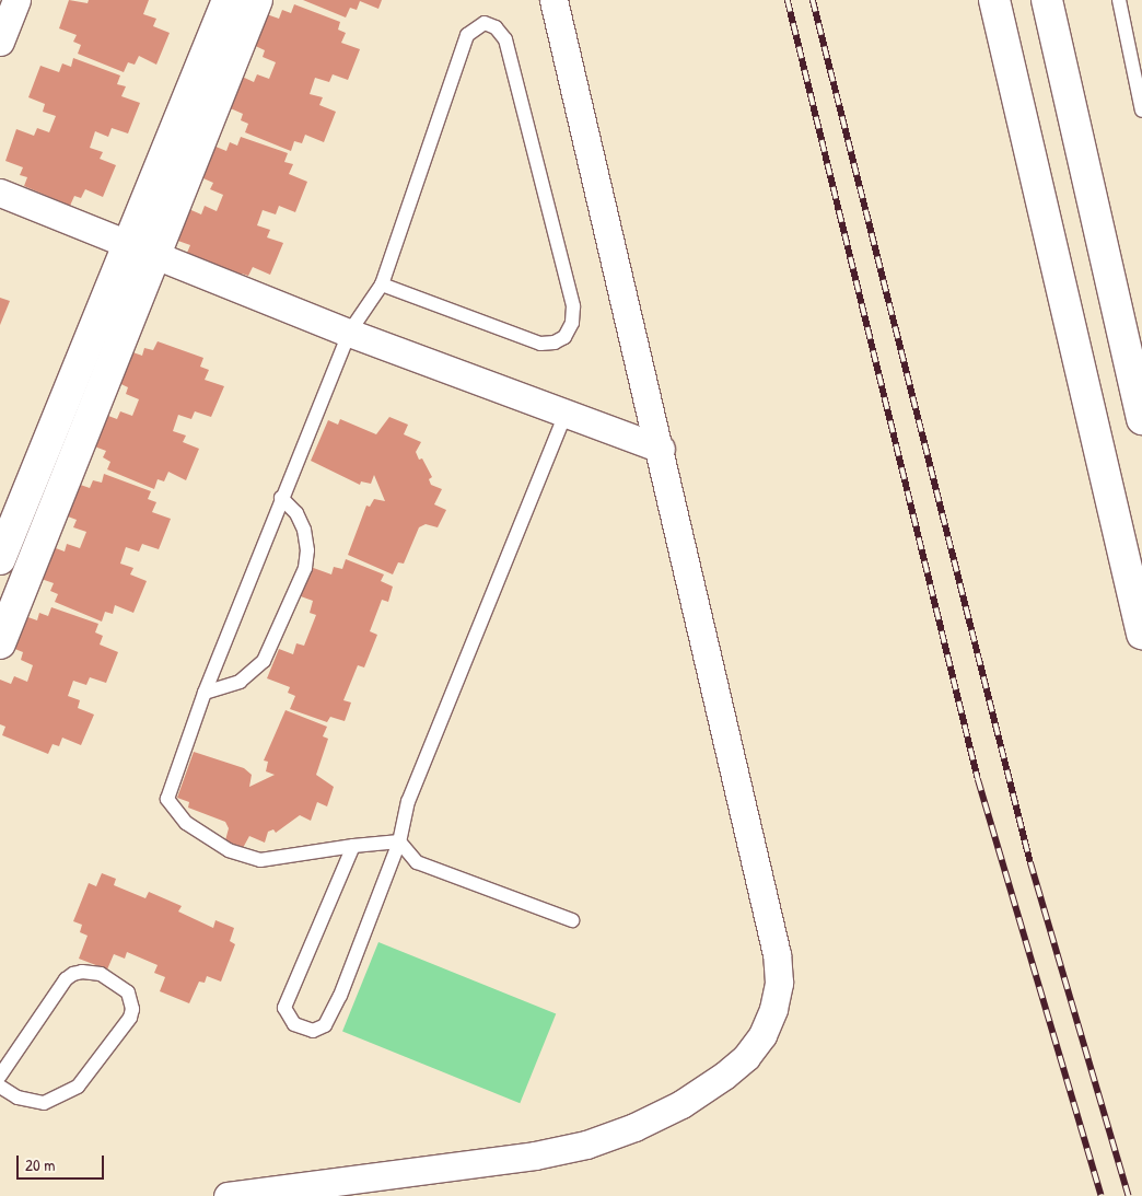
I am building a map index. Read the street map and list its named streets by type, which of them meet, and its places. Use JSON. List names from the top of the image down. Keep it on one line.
{"scale_bar":"20 m"}
